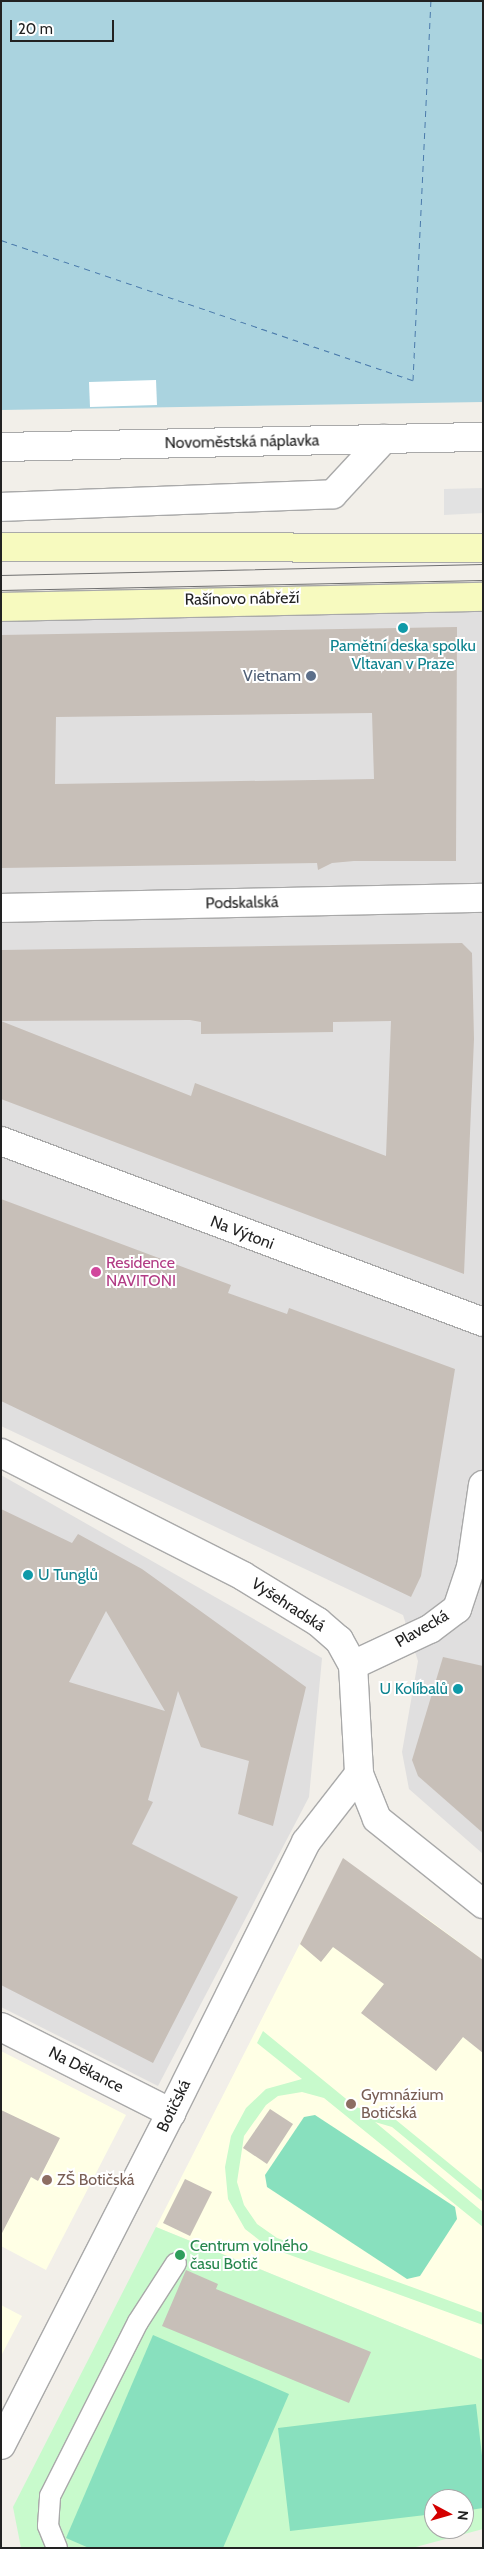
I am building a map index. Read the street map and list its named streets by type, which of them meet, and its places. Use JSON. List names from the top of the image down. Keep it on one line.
{"streets":{"main road":["Rašínovo nábřeží"],"street":["Novoměstská náplavka","Podskalská","Na Výtoni","Vyšehradská","Plavecká","Na Děkance","Botičská"]},"crossings":[["Vyšehradská","Plavecká"],["Vyšehradská","Botičská"],["Na Děkance","Botičská"]],"places":["Pamětní deska spolku Vltavan v Praze","Vietnam","Residence NAVITONI","U Tunglů","U Kolíbalů","Gymnázium Botičská","ZŠ Botičská","Centrum volného času Botič"],"scale_bar":"20 m","north":"right"}
